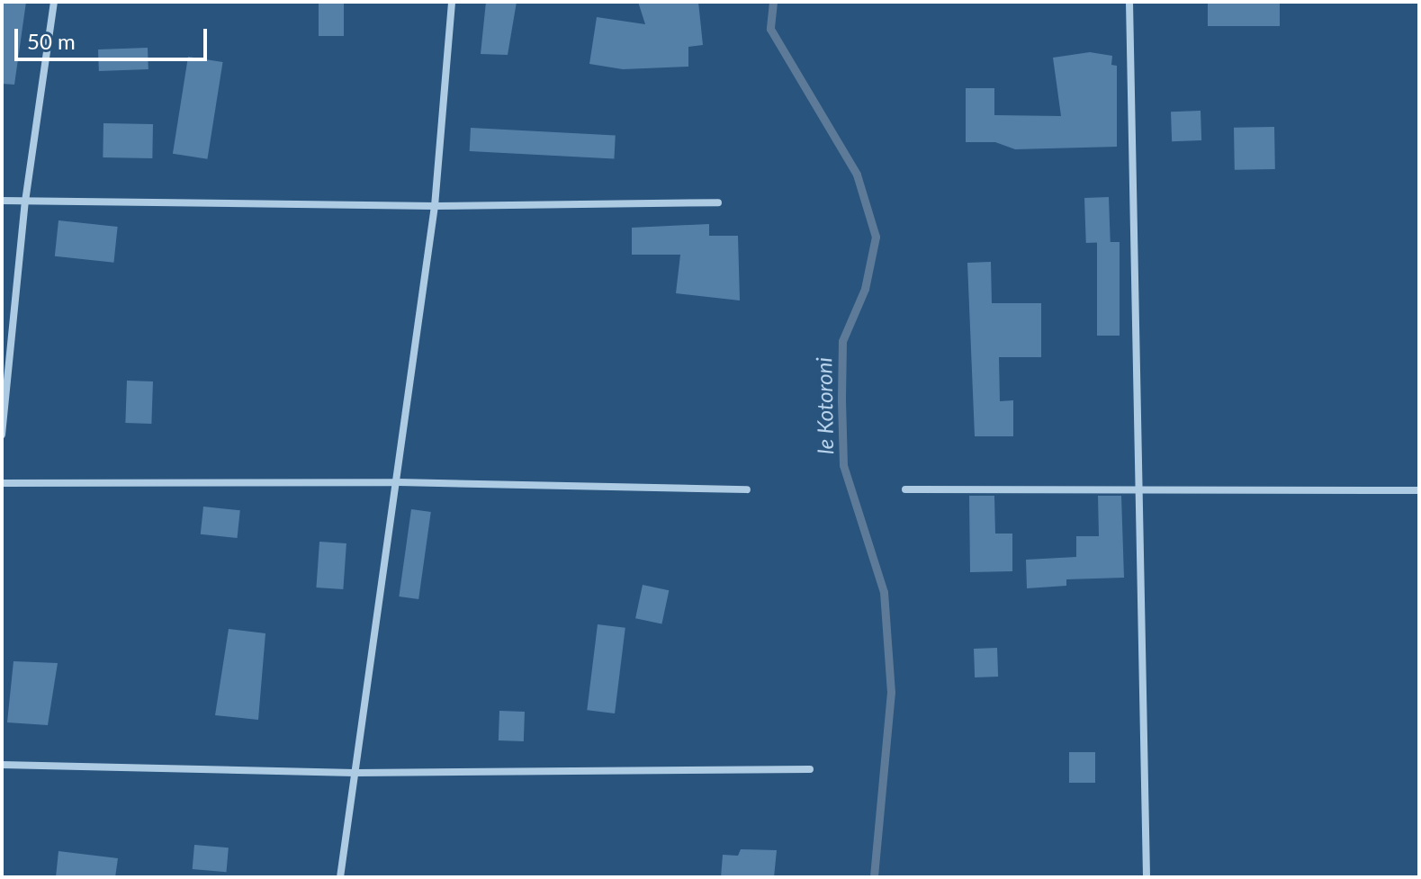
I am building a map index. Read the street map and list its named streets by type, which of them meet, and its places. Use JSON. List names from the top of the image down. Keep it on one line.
{"water":["le Kotoroni"],"scale_bar":"50 m"}
